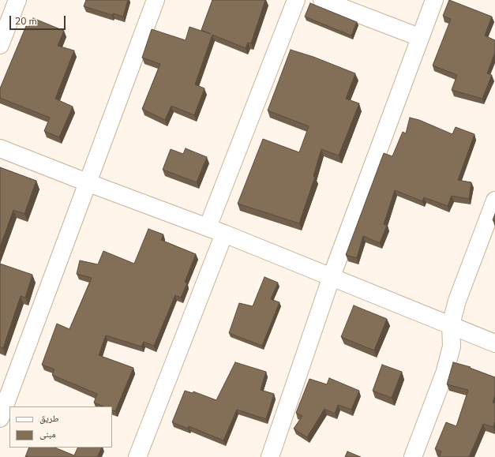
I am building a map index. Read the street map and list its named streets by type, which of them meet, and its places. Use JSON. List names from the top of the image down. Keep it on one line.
{"legend":["طريق","مبنى"],"scale_bar":"20 m"}
